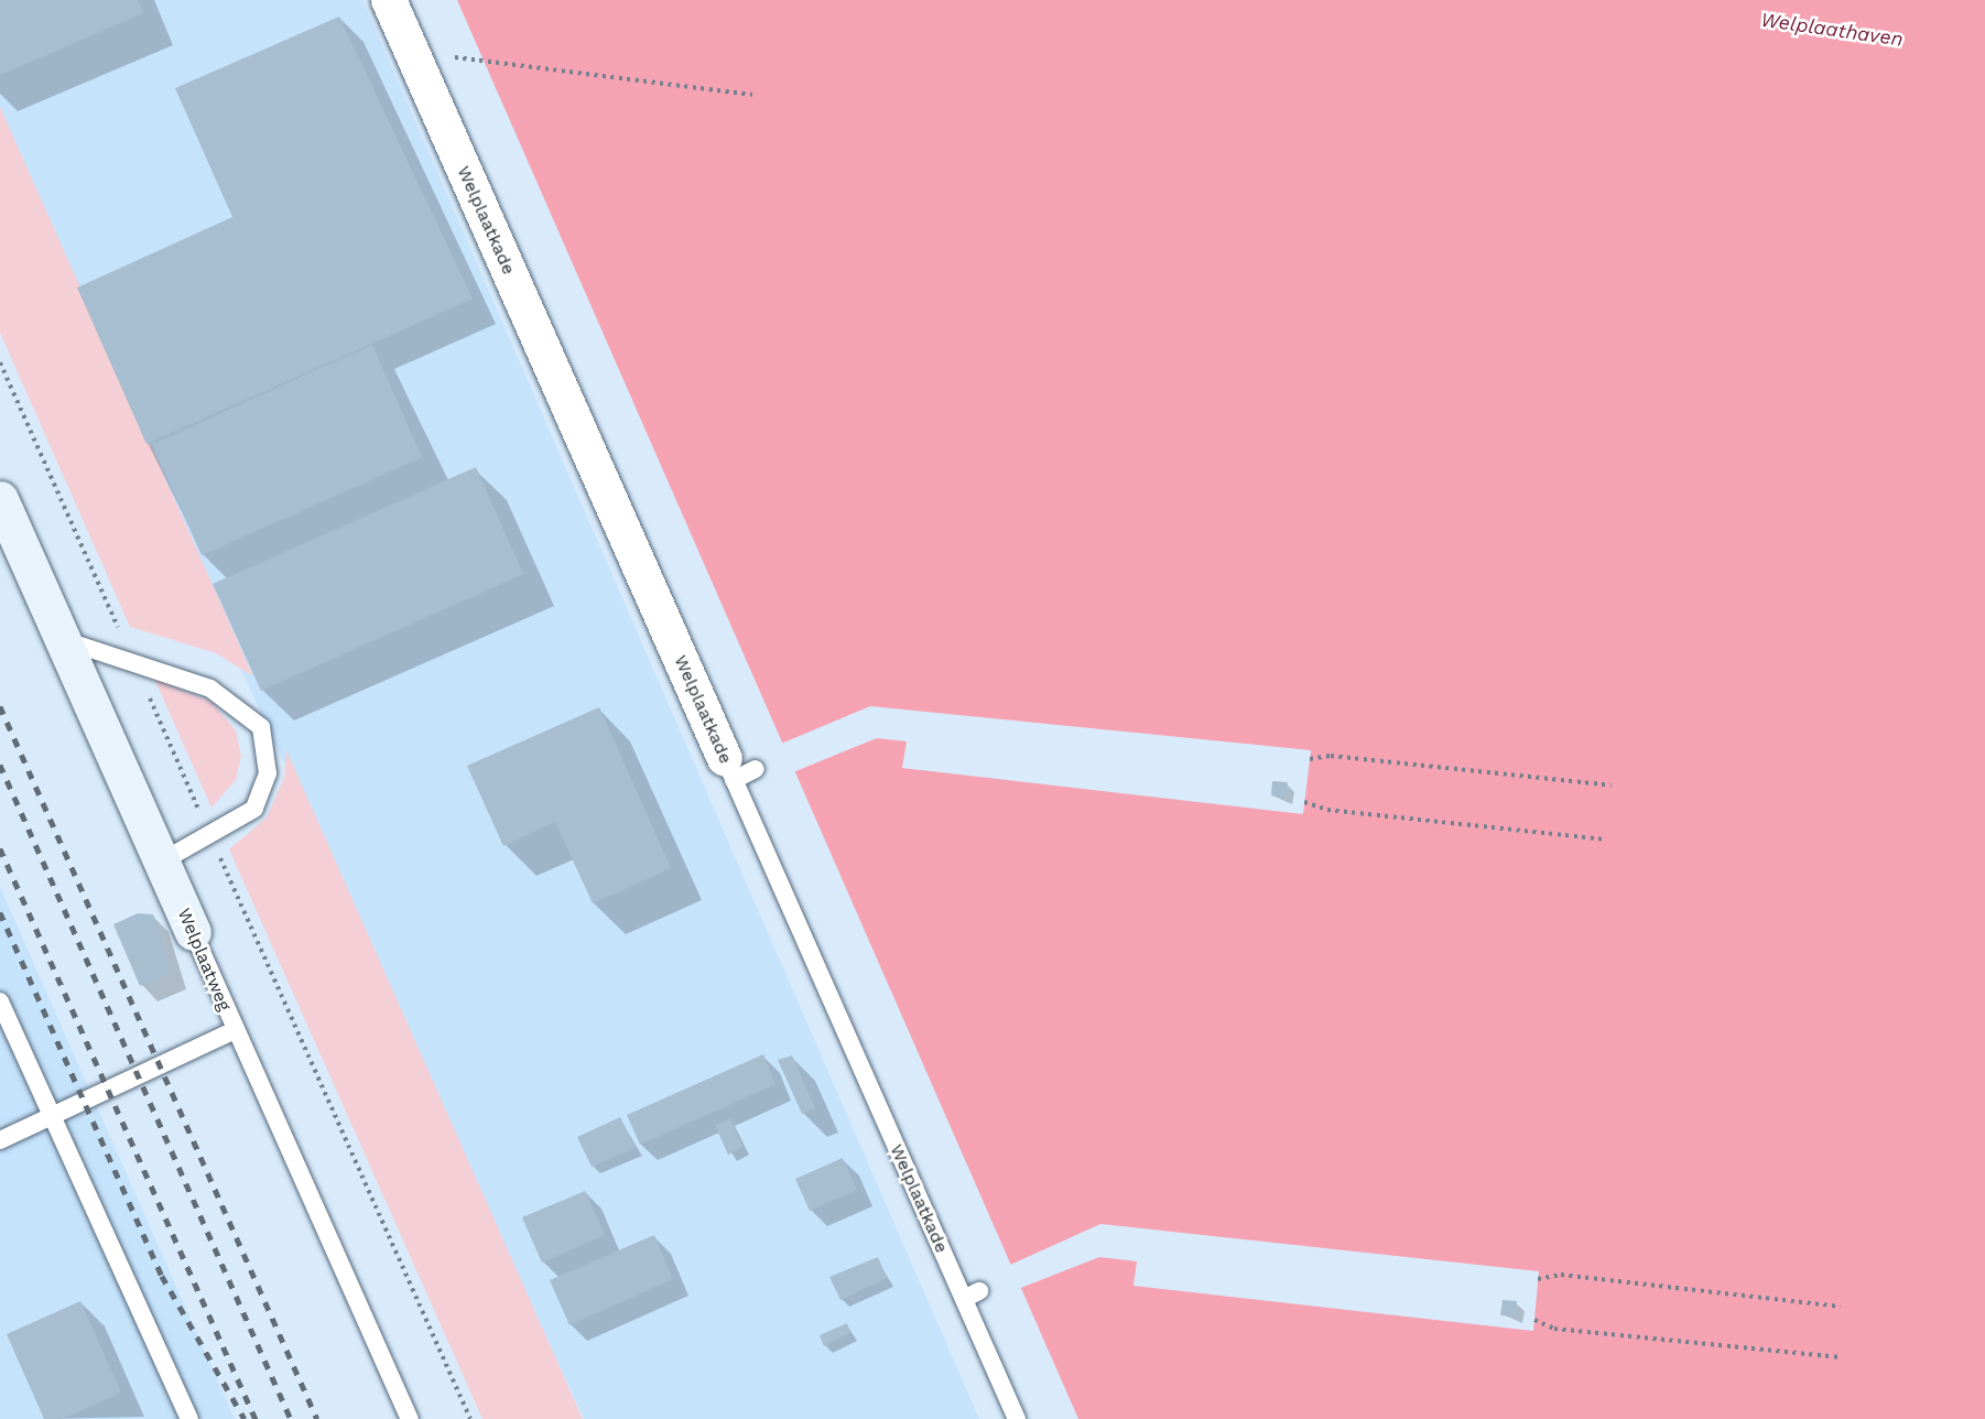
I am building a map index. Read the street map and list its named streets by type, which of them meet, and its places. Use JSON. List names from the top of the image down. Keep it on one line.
{"streets":{"street":["Welplaatkade","Welplaatweg"]},"water":["Welplaathaven"]}
